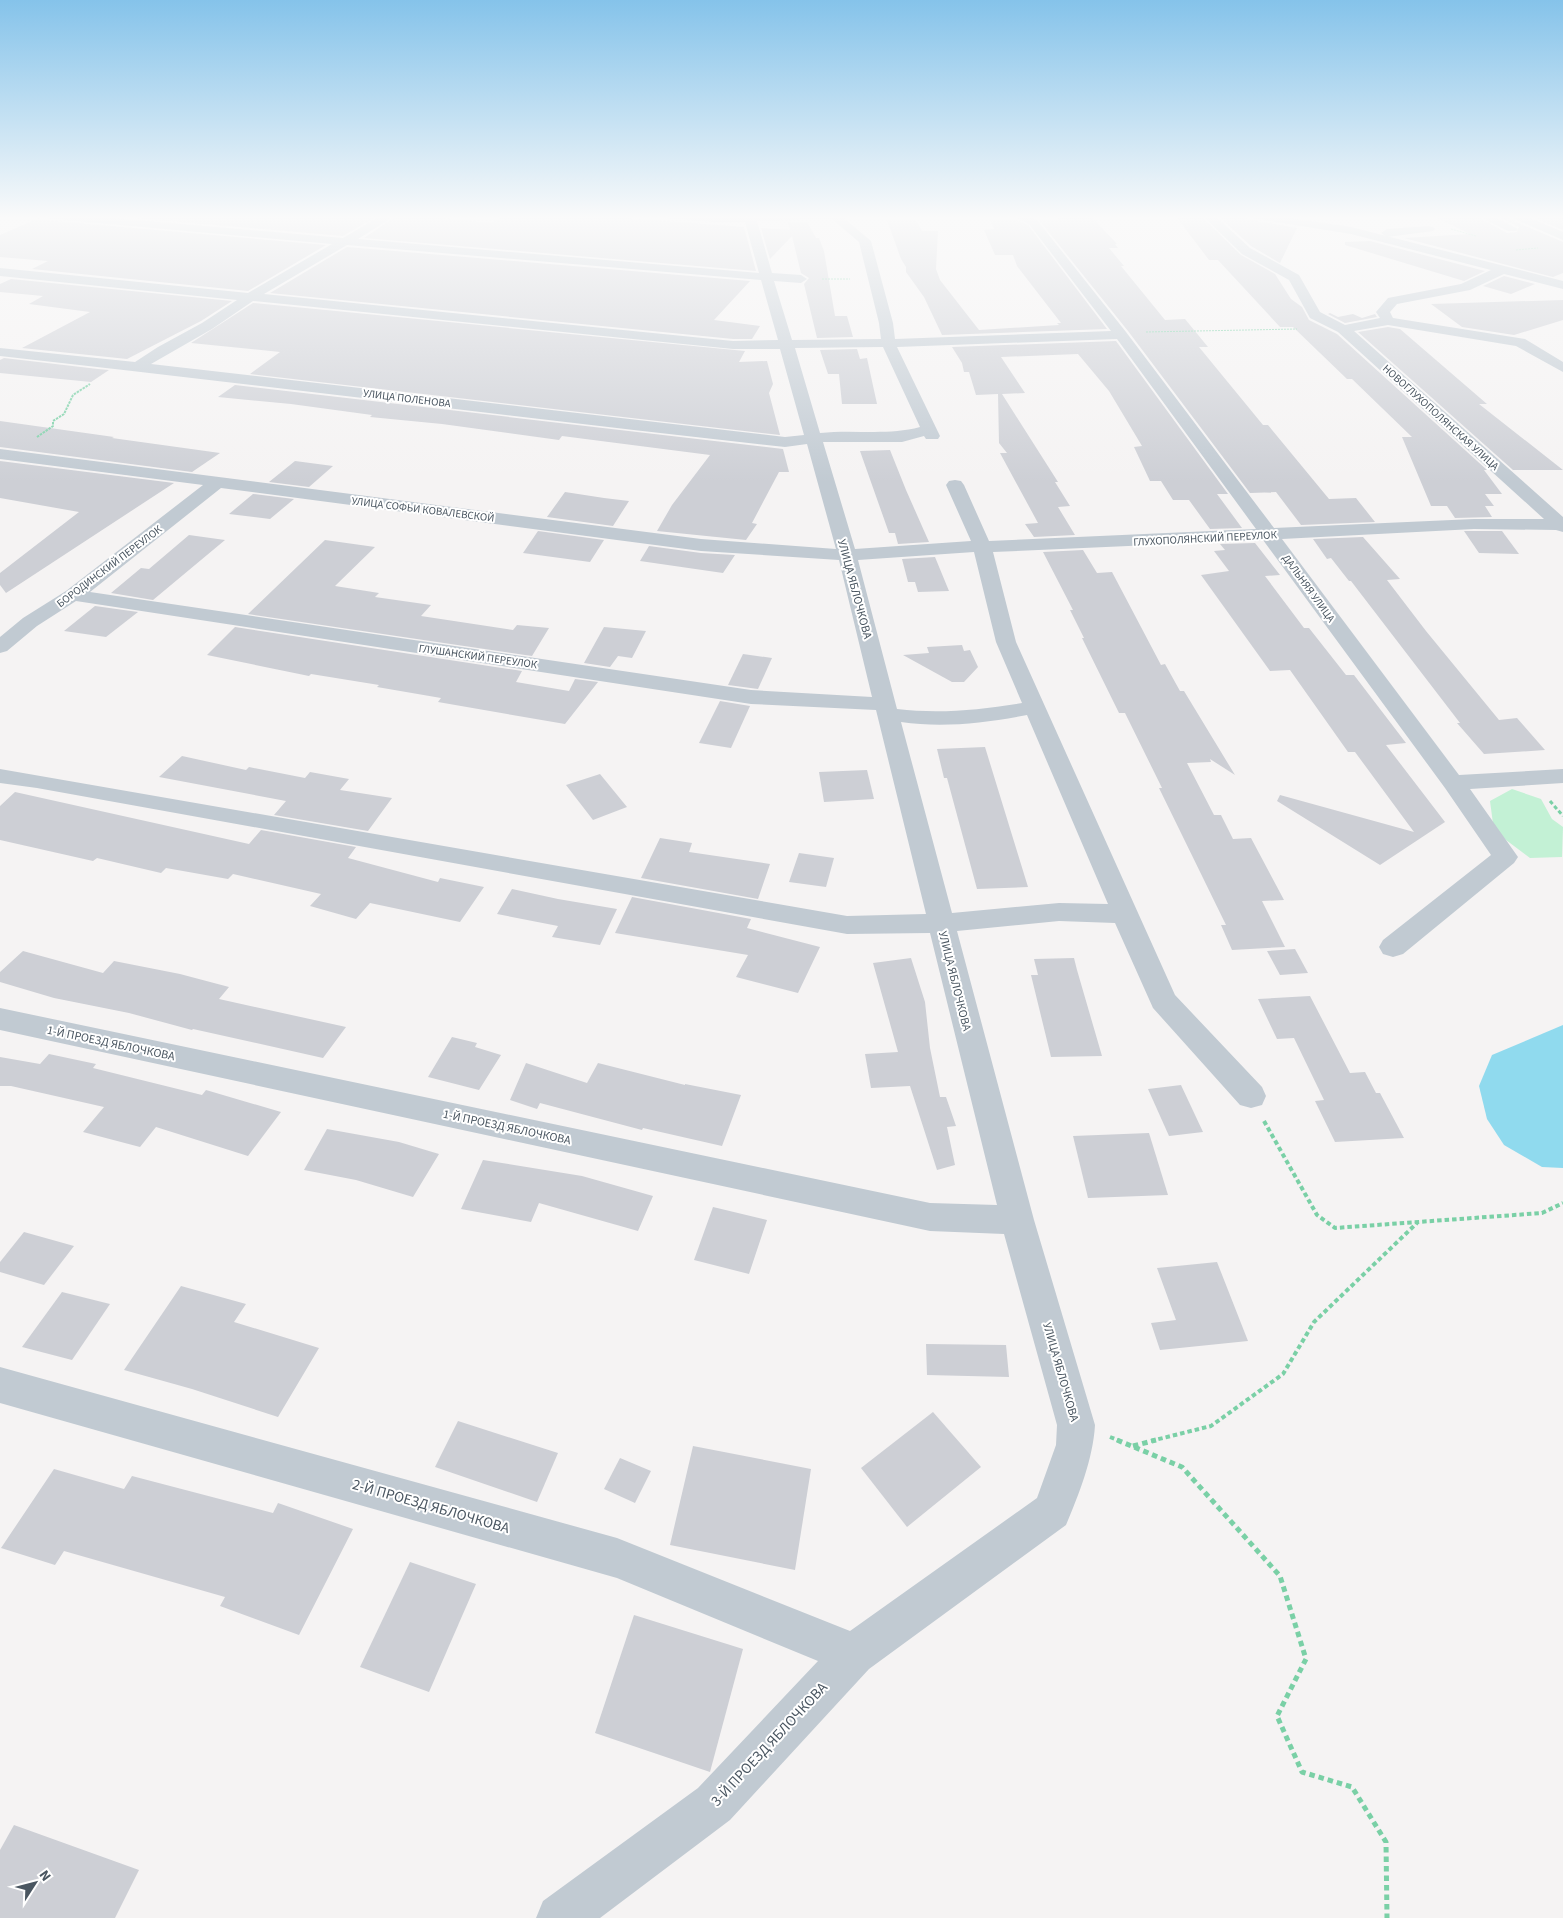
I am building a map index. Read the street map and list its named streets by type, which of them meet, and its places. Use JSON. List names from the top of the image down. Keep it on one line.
{"streets":{"street":["УЛИЦА ПОЛЕНОВА","НОВОГЛУХОПОЛЯНСКАЯ УЛИЦА","УЛИЦА СОФЬИ КОВАЛЕВСКОЙ","ГЛУХОПОЛЯНСКИЙ ПЕРЕУЛОК","БОРОДИНСКИЙ ПЕРЕУЛОК","ДАЛЬНЯЯ УЛИЦА","УЛИЦА ЯБЛОЧКОВА","ГЛУШАНСКИЙ ПЕРЕУЛОК","1-Й ПРОЕЗД ЯБЛОЧКОВА","2-Й ПРОЕЗД ЯБЛОЧКОВА","3-Й ПРОЕЗД ЯБЛОЧКОВА"]},"crossings":[["УЛИЦА ПОЛЕНОВА","УЛИЦА ЯБЛОЧКОВА"],["НОВОГЛУХОПОЛЯНСКАЯ УЛИЦА","ГЛУХОПОЛЯНСКИЙ ПЕРЕУЛОК"],["УЛИЦА СОФЬИ КОВАЛЕВСКОЙ","ГЛУХОПОЛЯНСКИЙ ПЕРЕУЛОК"],["УЛИЦА СОФЬИ КОВАЛЕВСКОЙ","БОРОДИНСКИЙ ПЕРЕУЛОК"],["УЛИЦА СОФЬИ КОВАЛЕВСКОЙ","УЛИЦА ЯБЛОЧКОВА"],["ГЛУХОПОЛЯНСКИЙ ПЕРЕУЛОК","ДАЛЬНЯЯ УЛИЦА"],["ГЛУХОПОЛЯНСКИЙ ПЕРЕУЛОК","УЛИЦА ЯБЛОЧКОВА"],["БОРОДИНСКИЙ ПЕРЕУЛОК","ГЛУШАНСКИЙ ПЕРЕУЛОК"],["УЛИЦА ЯБЛОЧКОВА","ГЛУШАНСКИЙ ПЕРЕУЛОК"],["УЛИЦА ЯБЛОЧКОВА","1-Й ПРОЕЗД ЯБЛОЧКОВА"],["УЛИЦА ЯБЛОЧКОВА","2-Й ПРОЕЗД ЯБЛОЧКОВА"],["УЛИЦА ЯБЛОЧКОВА","3-Й ПРОЕЗД ЯБЛОЧКОВА"],["2-Й ПРОЕЗД ЯБЛОЧКОВА","3-Й ПРОЕЗД ЯБЛОЧКОВА"]],"north":"top right"}
